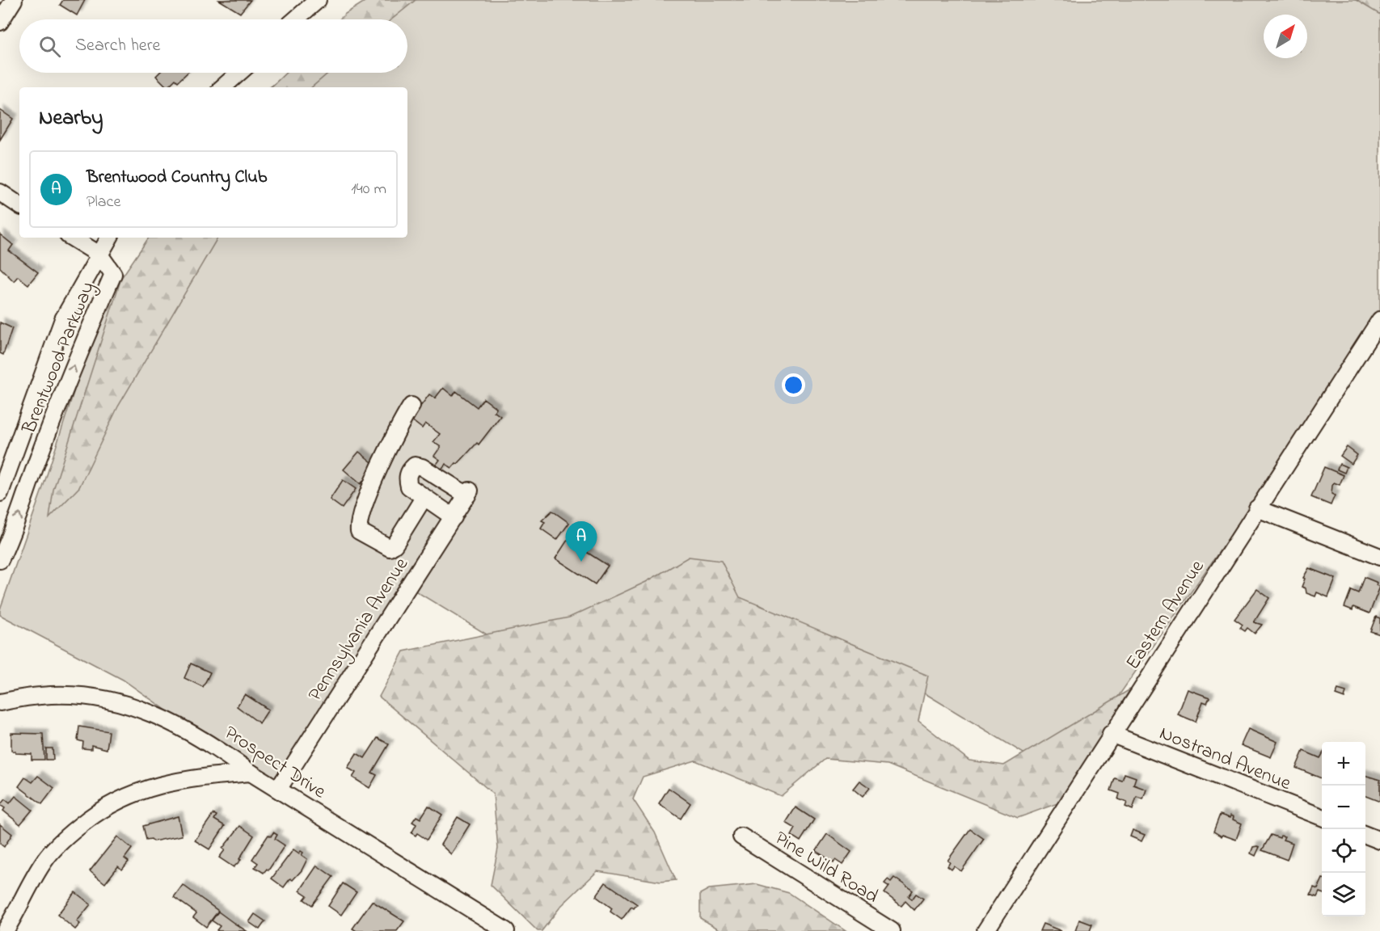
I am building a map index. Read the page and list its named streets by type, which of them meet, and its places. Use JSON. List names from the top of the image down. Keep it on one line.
{"streets":{"street":["Brentwood Parkway","Eastern Avenue","Pennsylvania Avenue","Nostrand Avenue","Prospect Drive","Pine Wild Road"]},"crossings":[["Eastern Avenue","Nostrand Avenue"],["Pennsylvania Avenue","Prospect Drive"]],"north":"top right","page":{"search":"Search here","heading":"Nearby","list":[{"mark":"A","name":"Brentwood Country Club","note":"Place","value":"140 m"}],"pins":"A","map_buttons":["+","−"]}}
